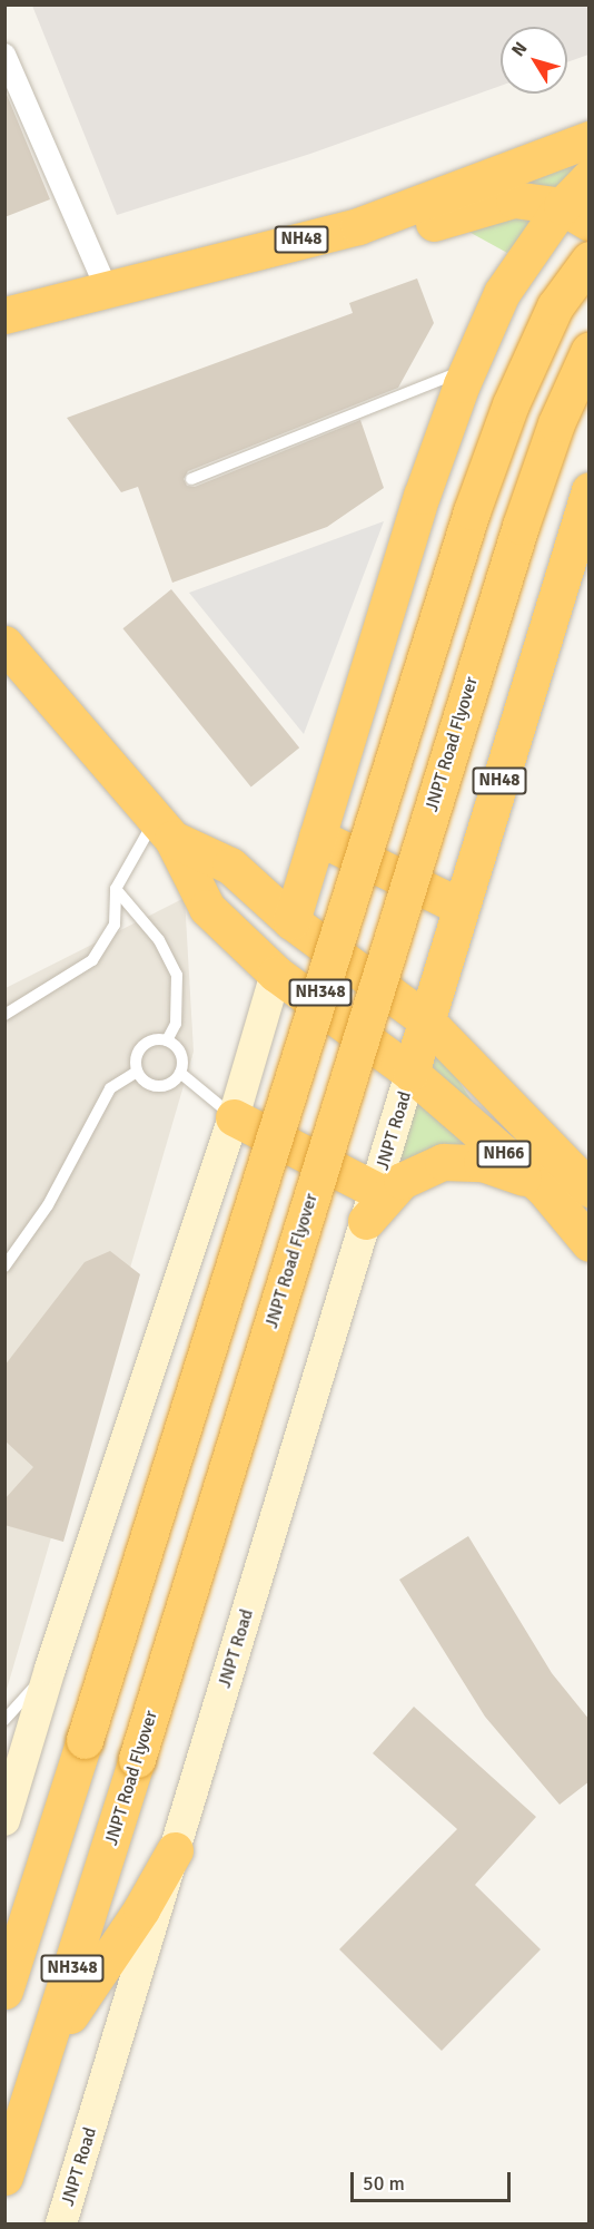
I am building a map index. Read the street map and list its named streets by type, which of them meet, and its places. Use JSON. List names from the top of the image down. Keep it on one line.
{"streets":{"highway":["NH48","JNPT Road Flyover","NH348","NH66"],"street":["JNPT Road"]},"crossings":[["NH48","JNPT Road"],["NH48","NH66"],["JNPT Road","NH66"]],"scale_bar":"50 m","north":"top left"}
